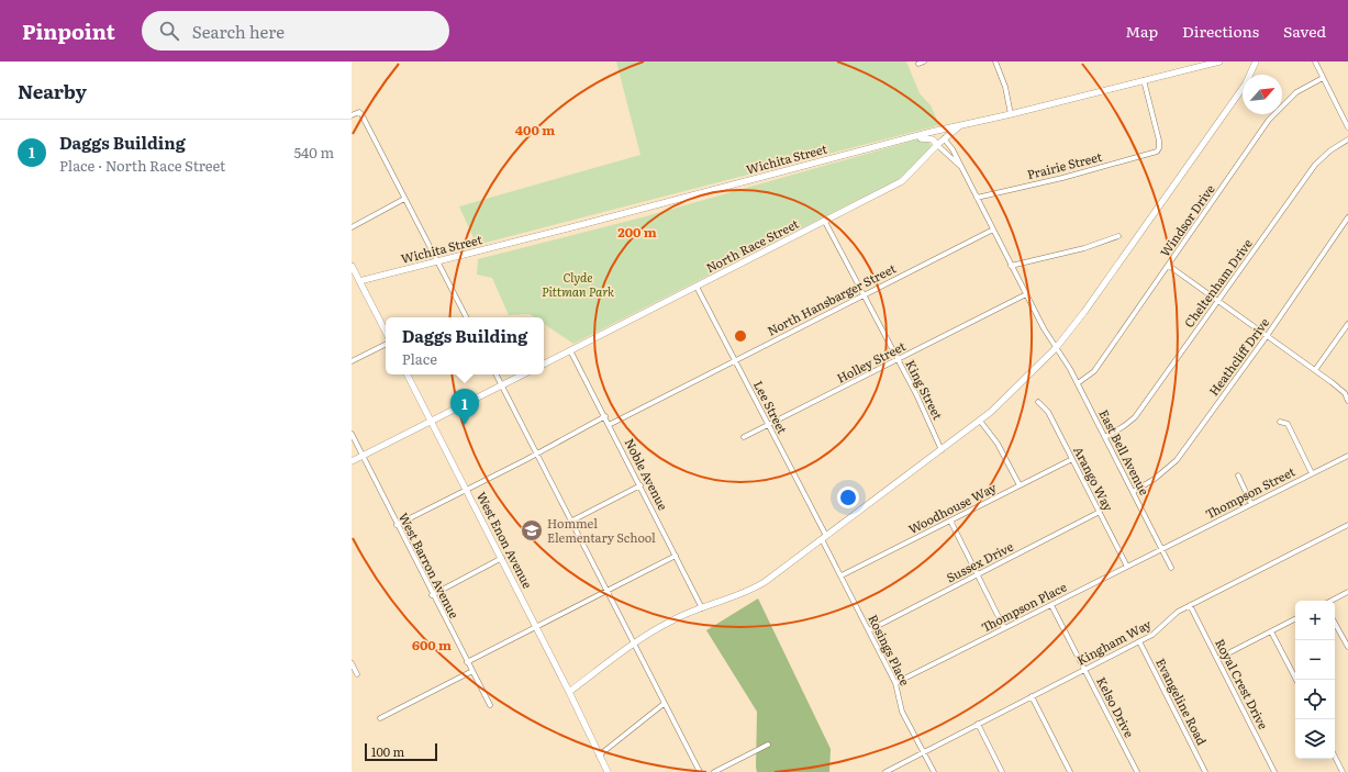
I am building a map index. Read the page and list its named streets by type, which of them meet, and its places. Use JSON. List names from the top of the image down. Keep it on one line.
{"streets":{"street":["Wichita Street","Prairie Street","Windsor Drive","North Race Street","Cheltenham Drive","North Hansbarger Street","Heathcliff Drive","Holley Street","King Street","Lee Street","East Bell Avenue","Noble Avenue","Arango Way","Thompson Street","Woodhouse Way","West Enon Avenue","Sussex Drive","West Barron Avenue","Thompson Place","Kingham Way","Rosings Place","Royal Crest Drive","Evangeline Road","Kelso Drive"]},"crossings":[["Wichita Street","Prairie Street"],["Wichita Street","North Race Street"],["Prairie Street","East Bell Avenue"],["Windsor Drive","East Bell Avenue"],["North Race Street","King Street"],["North Race Street","Lee Street"],["North Race Street","East Bell Avenue"],["North Race Street","Noble Avenue"],["Cheltenham Drive","East Bell Avenue"],["North Hansbarger Street","King Street"],["North Hansbarger Street","Lee Street"],["North Hansbarger Street","East Bell Avenue"],["North Hansbarger Street","Noble Avenue"],["Heathcliff Drive","East Bell Avenue"],["Holley Street","King Street"],["Holley Street","Lee Street"],["Holley Street","East Bell Avenue"],["Lee Street","Rosings Place"],["East Bell Avenue","Thompson Street"],["East Bell Avenue","Thompson Place"],["Arango Way","Woodhouse Way"],["Arango Way","Sussex Drive"],["Arango Way","Thompson Place"],["Thompson Street","Thompson Place"],["Woodhouse Way","Rosings Place"],["Sussex Drive","Rosings Place"],["Thompson Place","Rosings Place"],["Thompson Place","Kelso Drive"],["Kingham Way","Rosings Place"],["Kingham Way","Royal Crest Drive"],["Kingham Way","Evangeline Road"],["Kingham Way","Kelso Drive"]],"parks":["Clyde Pittman Park"],"places":{"school or university":["Hommel Elementary School"]},"scale_bar":"100 m","north":"top right","page":{"header":"Pinpoint","search":"Search here","nav":["Map","Directions","Saved"],"heading":"Nearby","list":[{"mark":"1","name":"Daggs Building","note":"Place · North Race Street","value":"540 m"}],"popup":["Daggs Building","Place"],"pins":"1","map_buttons":["+","−"],"scale":"100 m"},"rings":["400 m","200 m","600 m"]}
